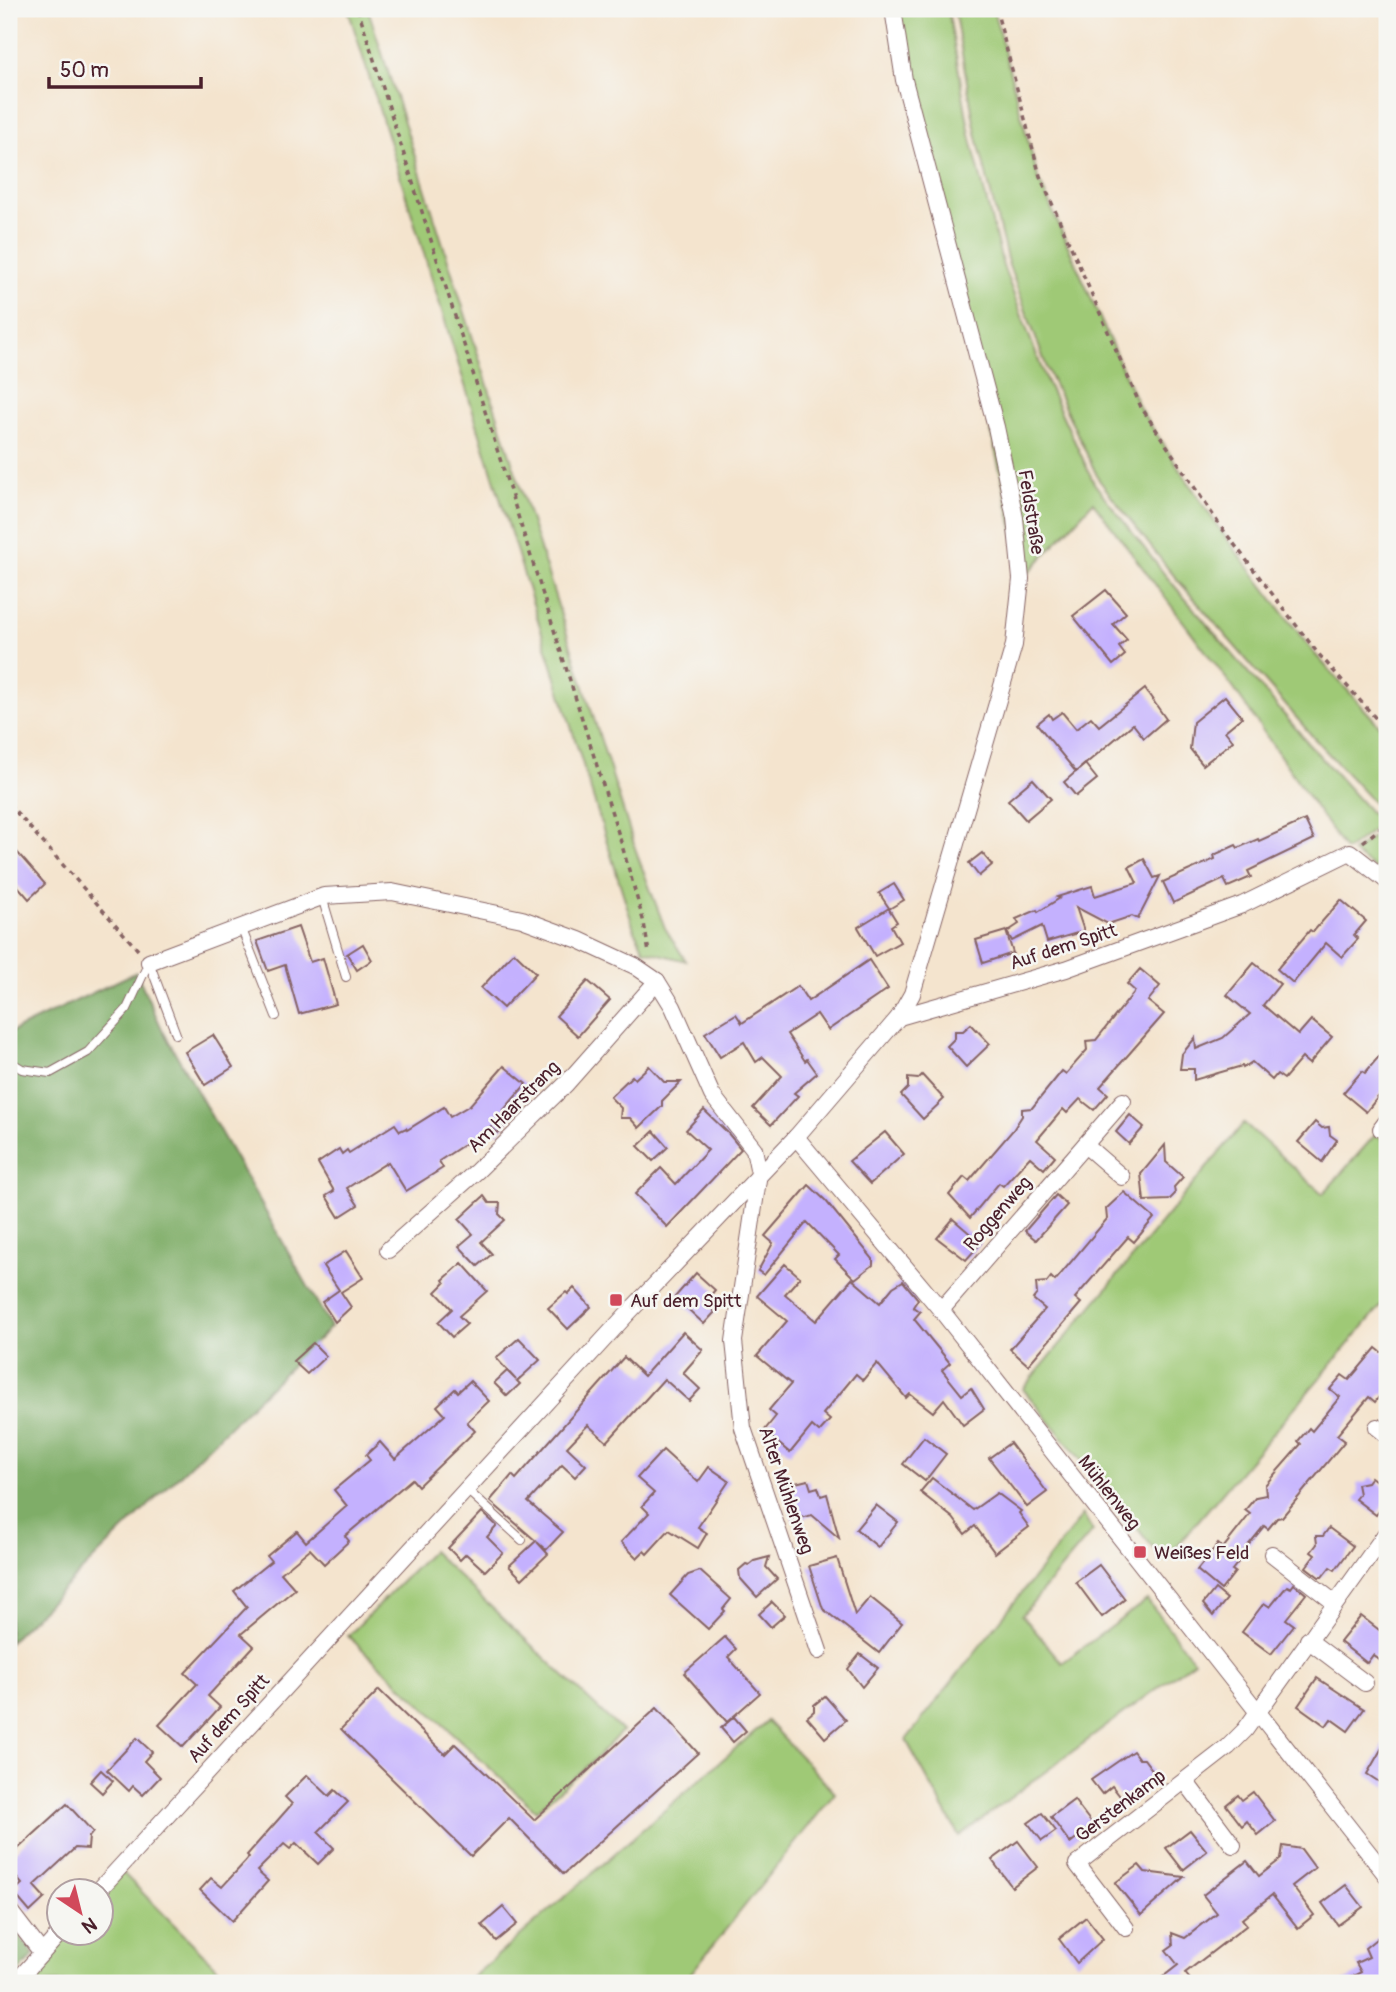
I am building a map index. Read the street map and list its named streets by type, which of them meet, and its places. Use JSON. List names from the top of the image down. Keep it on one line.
{"streets":{"street":["Feldstraße","Auf dem Spitt","Am Haarstrang","Roggenweg","Alter Mühlenweg","Mühlenweg","Gerstenkamp"]},"crossings":[["Feldstraße","Auf dem Spitt"],["Auf dem Spitt","Alter Mühlenweg"],["Auf dem Spitt","Mühlenweg"],["Roggenweg","Mühlenweg"],["Mühlenweg","Gerstenkamp"]],"places":{"transit":["Auf dem Spitt","Weißes Feld"]},"scale_bar":"50 m","north":"bottom right"}
